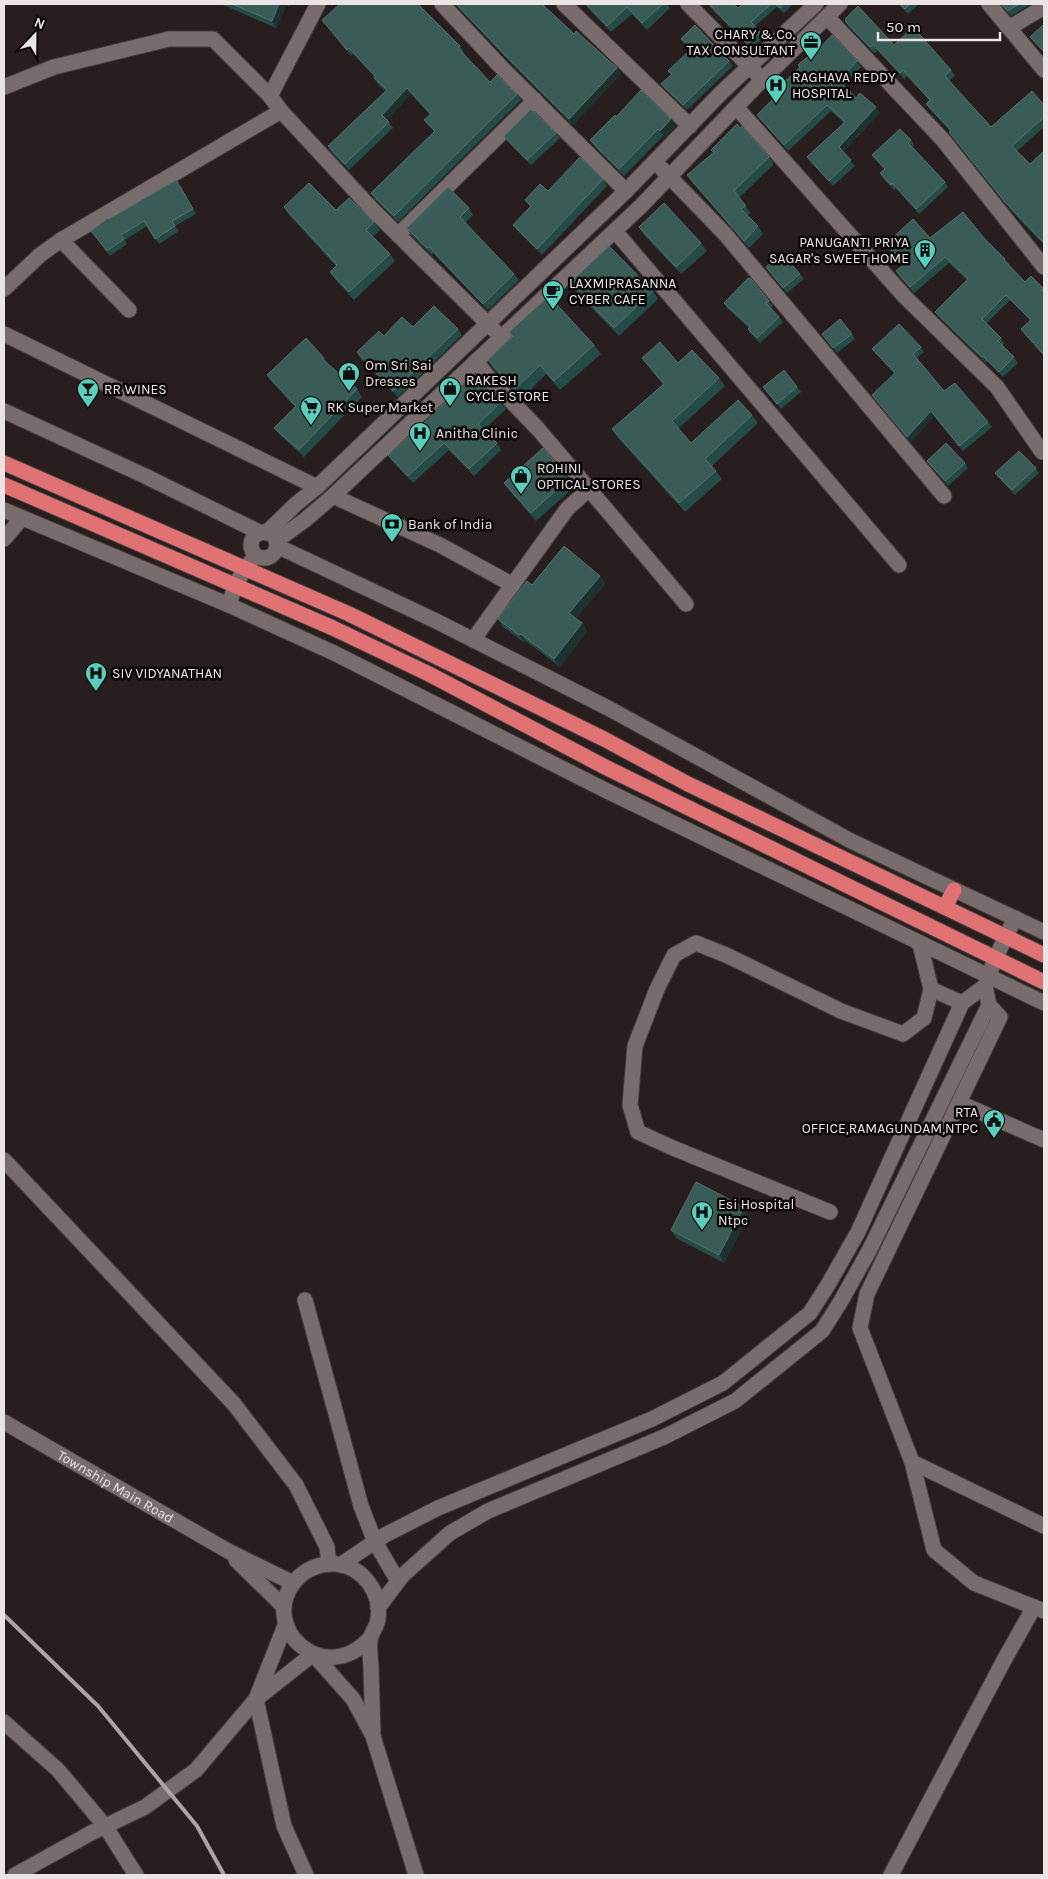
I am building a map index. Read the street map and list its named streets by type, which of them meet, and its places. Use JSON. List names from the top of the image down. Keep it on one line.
{"streets":{"street":["Township Main Road"]},"places":{"office":["CHARY & Co. TAX CONSULTANT"],"hospital":["RAGHAVA REDDY HOSPITAL","Anitha Clinic","SIV VIDYANATHAN","Esi Hospital Ntpc"],"building":["PANUGANTI PRIYA SAGAR's SWEET HOME"],"cafe":["LAXMIPRASANNA CYBER CAFE"],"shop":["Om Sri Sai Dresses","RAKESH CYCLE STORE","ROHINI OPTICAL STORES"],"bar":["RR WINES"],"supermarket":["RK Super Market"],"bank":["Bank of India"],"public building":["RTA OFFICE,RAMAGUNDAM,NTPC"]},"scale_bar":"50 m","north":"top"}
